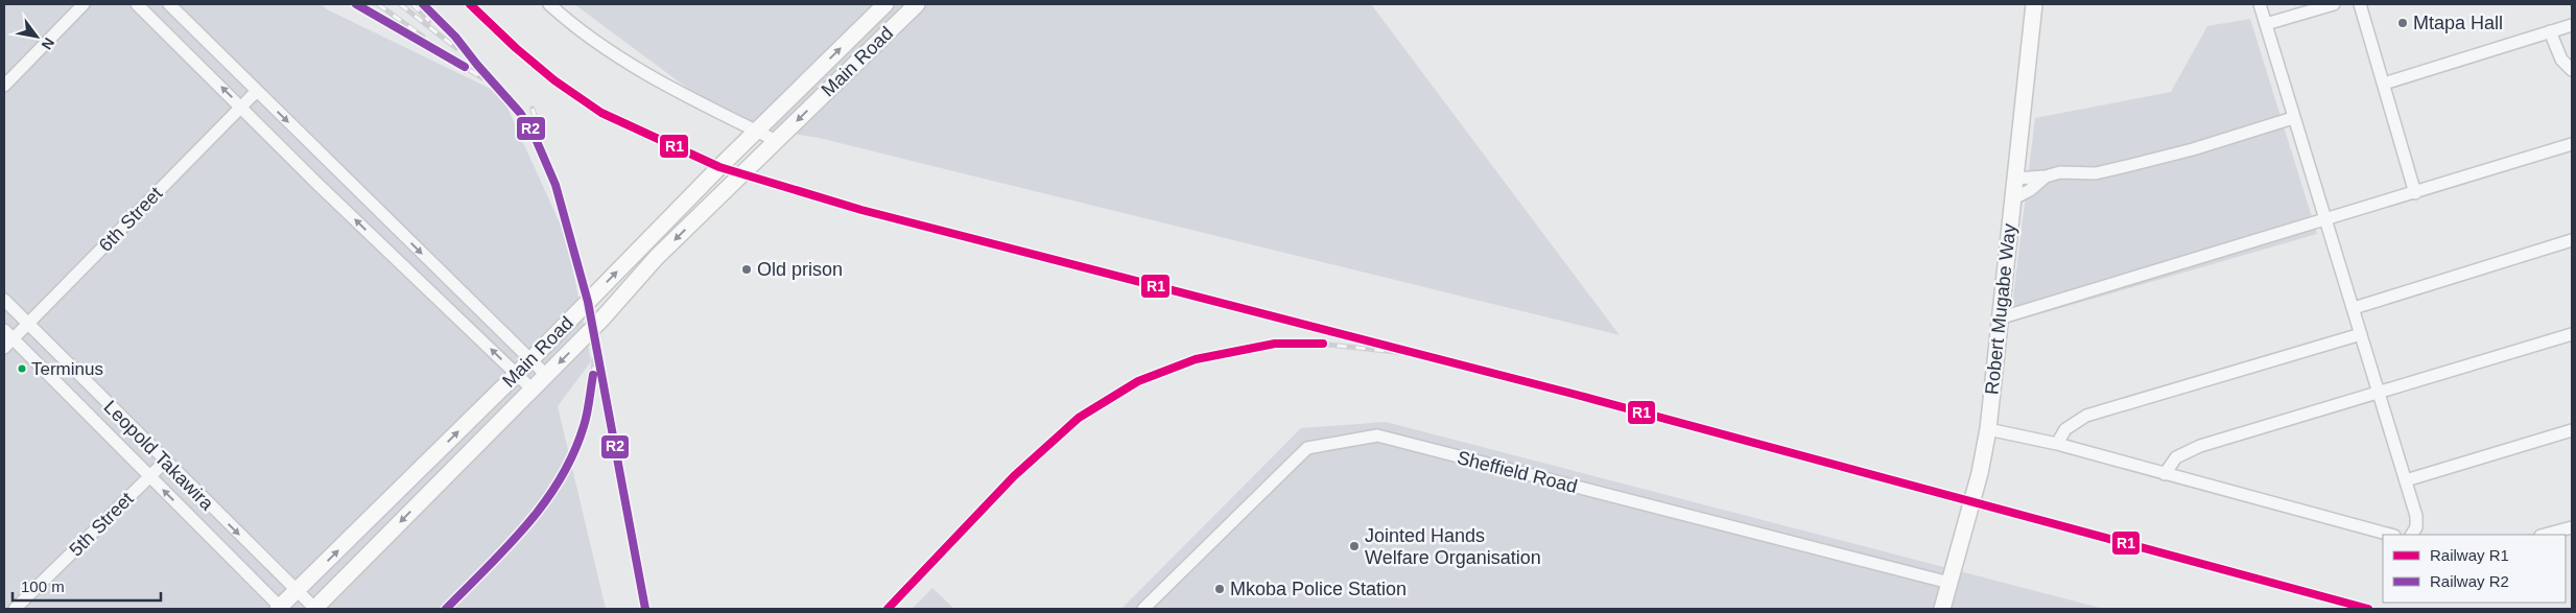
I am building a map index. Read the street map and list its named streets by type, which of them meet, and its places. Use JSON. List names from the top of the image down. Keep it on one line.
{"streets":{"main road":["Main Road","Robert Mugabe Way"],"street":["6th Street","Leopold Takawira","Sheffield Road","5th Street"]},"crossings":[["Main Road","Leopold Takawira"],["6th Street","Leopold Takawira"],["Robert Mugabe Way","Sheffield Road"],["Leopold Takawira","5th Street"]],"places":["Mtapa Hall","Old prison","Terminus","Jointed Hands Welfare Organisation","Mkoba Police Station"],"lines":["rail line R1","rail line R2"],"legend":["Railway R1","Railway R2"],"scale_bar":"100 m","north":"bottom right"}
